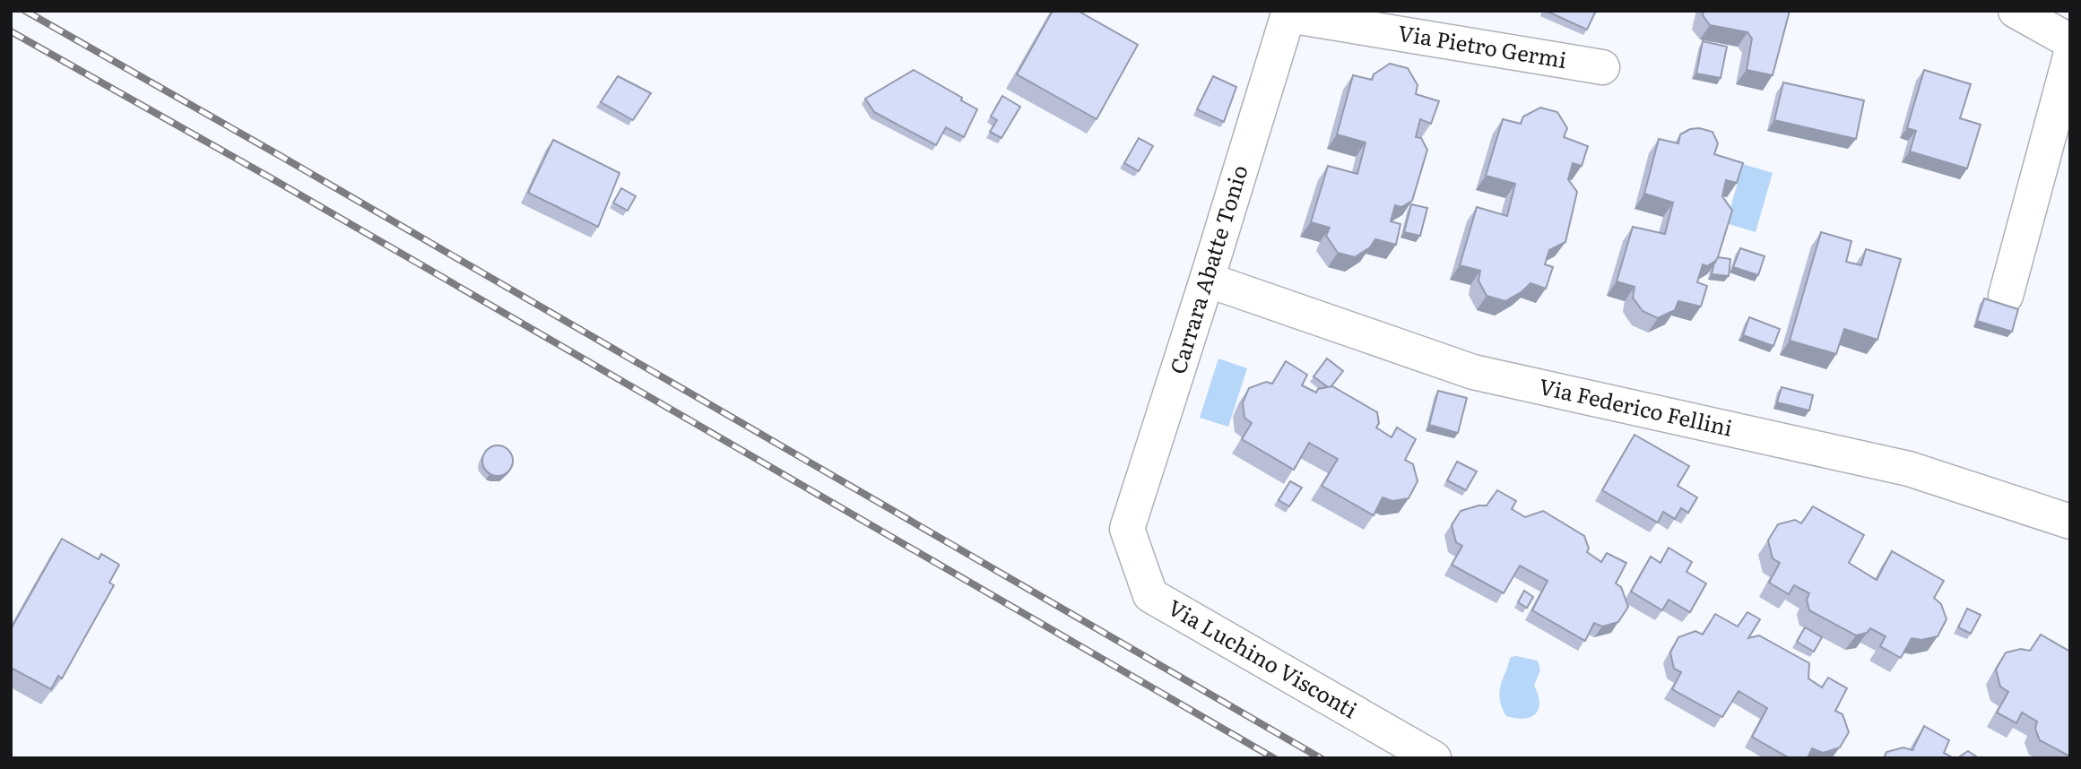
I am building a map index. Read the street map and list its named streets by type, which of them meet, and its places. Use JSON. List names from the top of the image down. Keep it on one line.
{"streets":{"street":["Via Pietro Germi","Carrara Abatte Tonio","Via Federico Fellini","Via Luchino Visconti"]},"crossings":[["Via Pietro Germi","Carrara Abatte Tonio"],["Carrara Abatte Tonio","Via Federico Fellini"],["Carrara Abatte Tonio","Via Luchino Visconti"]]}
